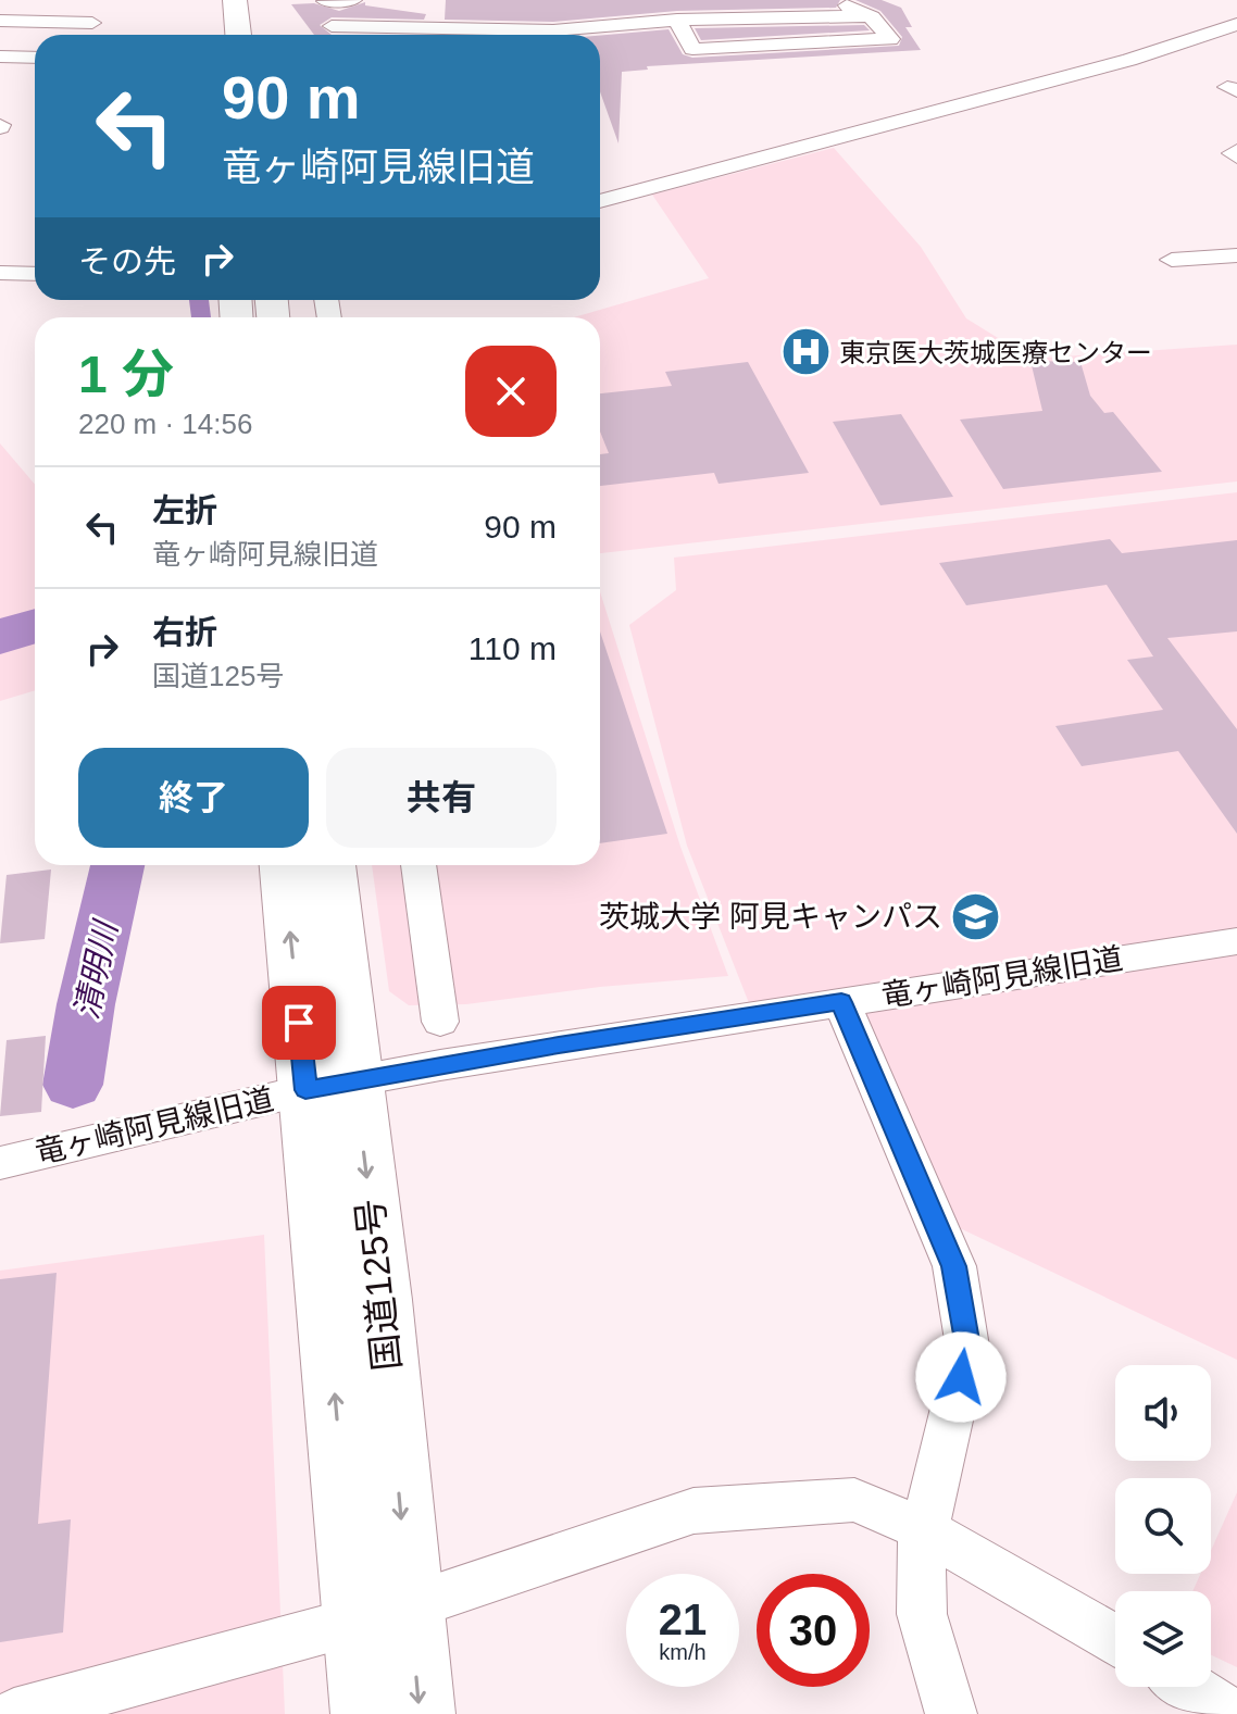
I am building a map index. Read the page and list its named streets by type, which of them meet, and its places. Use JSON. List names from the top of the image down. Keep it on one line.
{"streets":{"highway":["国道125号"],"street":["竜ヶ崎阿見線旧道"]},"crossings":[["竜ヶ崎阿見線旧道","国道125号"]],"water":["清明川"],"places":{"hospital":["東京医大茨城医療センター"],"school or university":["茨城大学 阿見キャンパス"]},"page":{"turn":["90 m","竜ヶ崎阿見線旧道"],"then":"その先","heading":["1 分","220 m · 14:56"],"list":[{"name":"左折","note":"竜ヶ崎阿見線旧道","value":"90 m"},{"name":"右折","note":"国道125号","value":"110 m"}],"buttons":["終了","共有"],"speed":"21 km/h","limit":"30"}}
